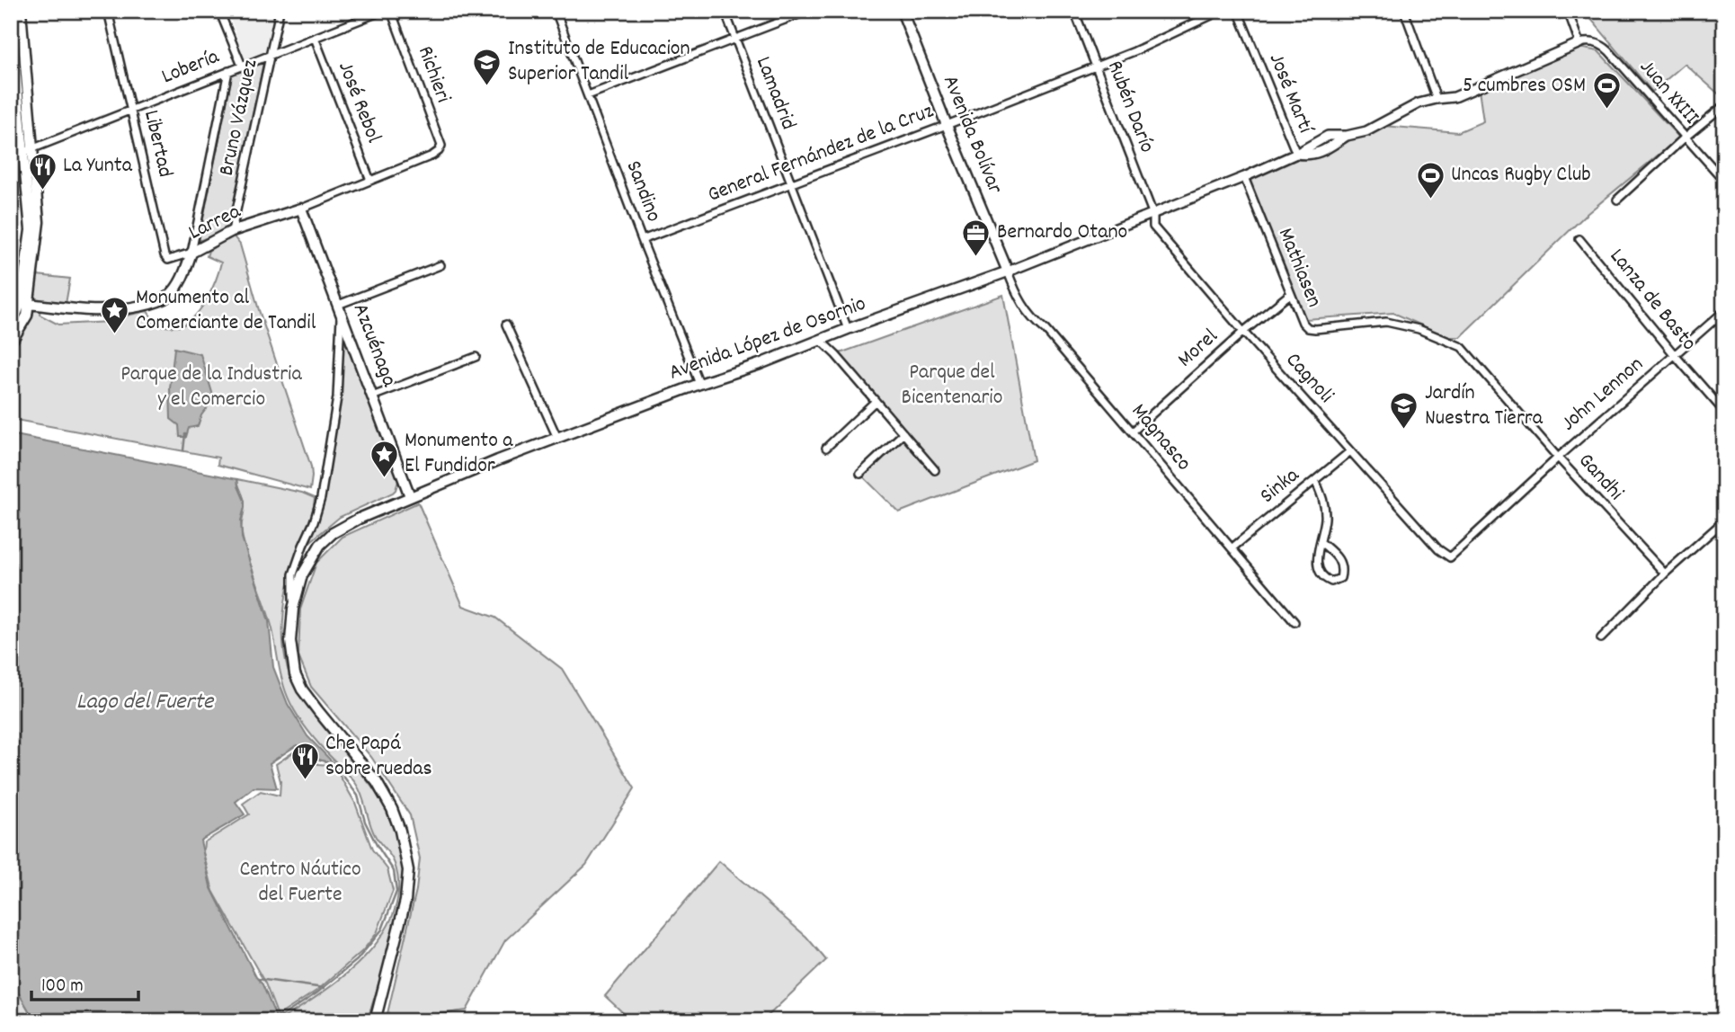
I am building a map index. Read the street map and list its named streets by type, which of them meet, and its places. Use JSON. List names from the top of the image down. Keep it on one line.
{"streets":{"main road":["Avenida Bolívar","Larrea","Avenida López de Osornio","Azcuénaga"],"street":["Lobería","Richieri","Juan XXIII","Lamadrid","José Martí","José Rebol","Rubén Darío","Bruno Vázquez","Libertad","General Fernández de la Cruz","Sandino","Mathiasen","Lanza de Basto","Morel","Cagnoli","John Lennon","Magnasco","Gandhi","Sinka"]},"crossings":[["Lobería","José Rebol"],["Lobería","Bruno Vázquez"],["Lobería","Libertad"],["Richieri","Larrea"],["Juan XXIII","Avenida López de Osornio"],["Lamadrid","General Fernández de la Cruz"],["Lamadrid","Avenida López de Osornio"],["José Martí","Avenida López de Osornio"],["José Rebol","Larrea"],["Rubén Darío","General Fernández de la Cruz"],["Rubén Darío","Avenida López de Osornio"],["Rubén Darío","Cagnoli"],["Bruno Vázquez","Libertad"],["Bruno Vázquez","Larrea"],["Avenida Bolívar","General Fernández de la Cruz"],["Avenida Bolívar","Avenida López de Osornio"],["Avenida Bolívar","Magnasco"],["Libertad","Larrea"],["General Fernández de la Cruz","Sandino"],["Sandino","Avenida López de Osornio"],["Larrea","Azcuénaga"],["Mathiasen","Avenida López de Osornio"],["Mathiasen","Morel"],["Mathiasen","Gandhi"],["Lanza de Basto","John Lennon"],["Avenida López de Osornio","Azcuénaga"],["Avenida López de Osornio","Cagnoli"],["Avenida López de Osornio","Magnasco"],["Morel","Cagnoli"],["Morel","Magnasco"],["Cagnoli","John Lennon"],["Cagnoli","Sinka"],["John Lennon","Gandhi"],["Magnasco","Sinka"]],"water":["Lago del Fuerte"],"parks":["Parque del Bicentenario","Parque de la Industria y el Comercio","Centro Náutico del Fuerte"],"places":{"school or university":["Instituto de Educacion Superior Tandil","Jardín Nuestra Tierra"],"sports":["5 cumbres OSM","Uncas Rugby Club"],"restaurant":["La Yunta","Che Papá sobre ruedas"],"office":["Bernardo Otano"],"place":["Monumento al Comerciante de Tandil","Monumento a El Fundidor"]},"scale_bar":"100 m"}
